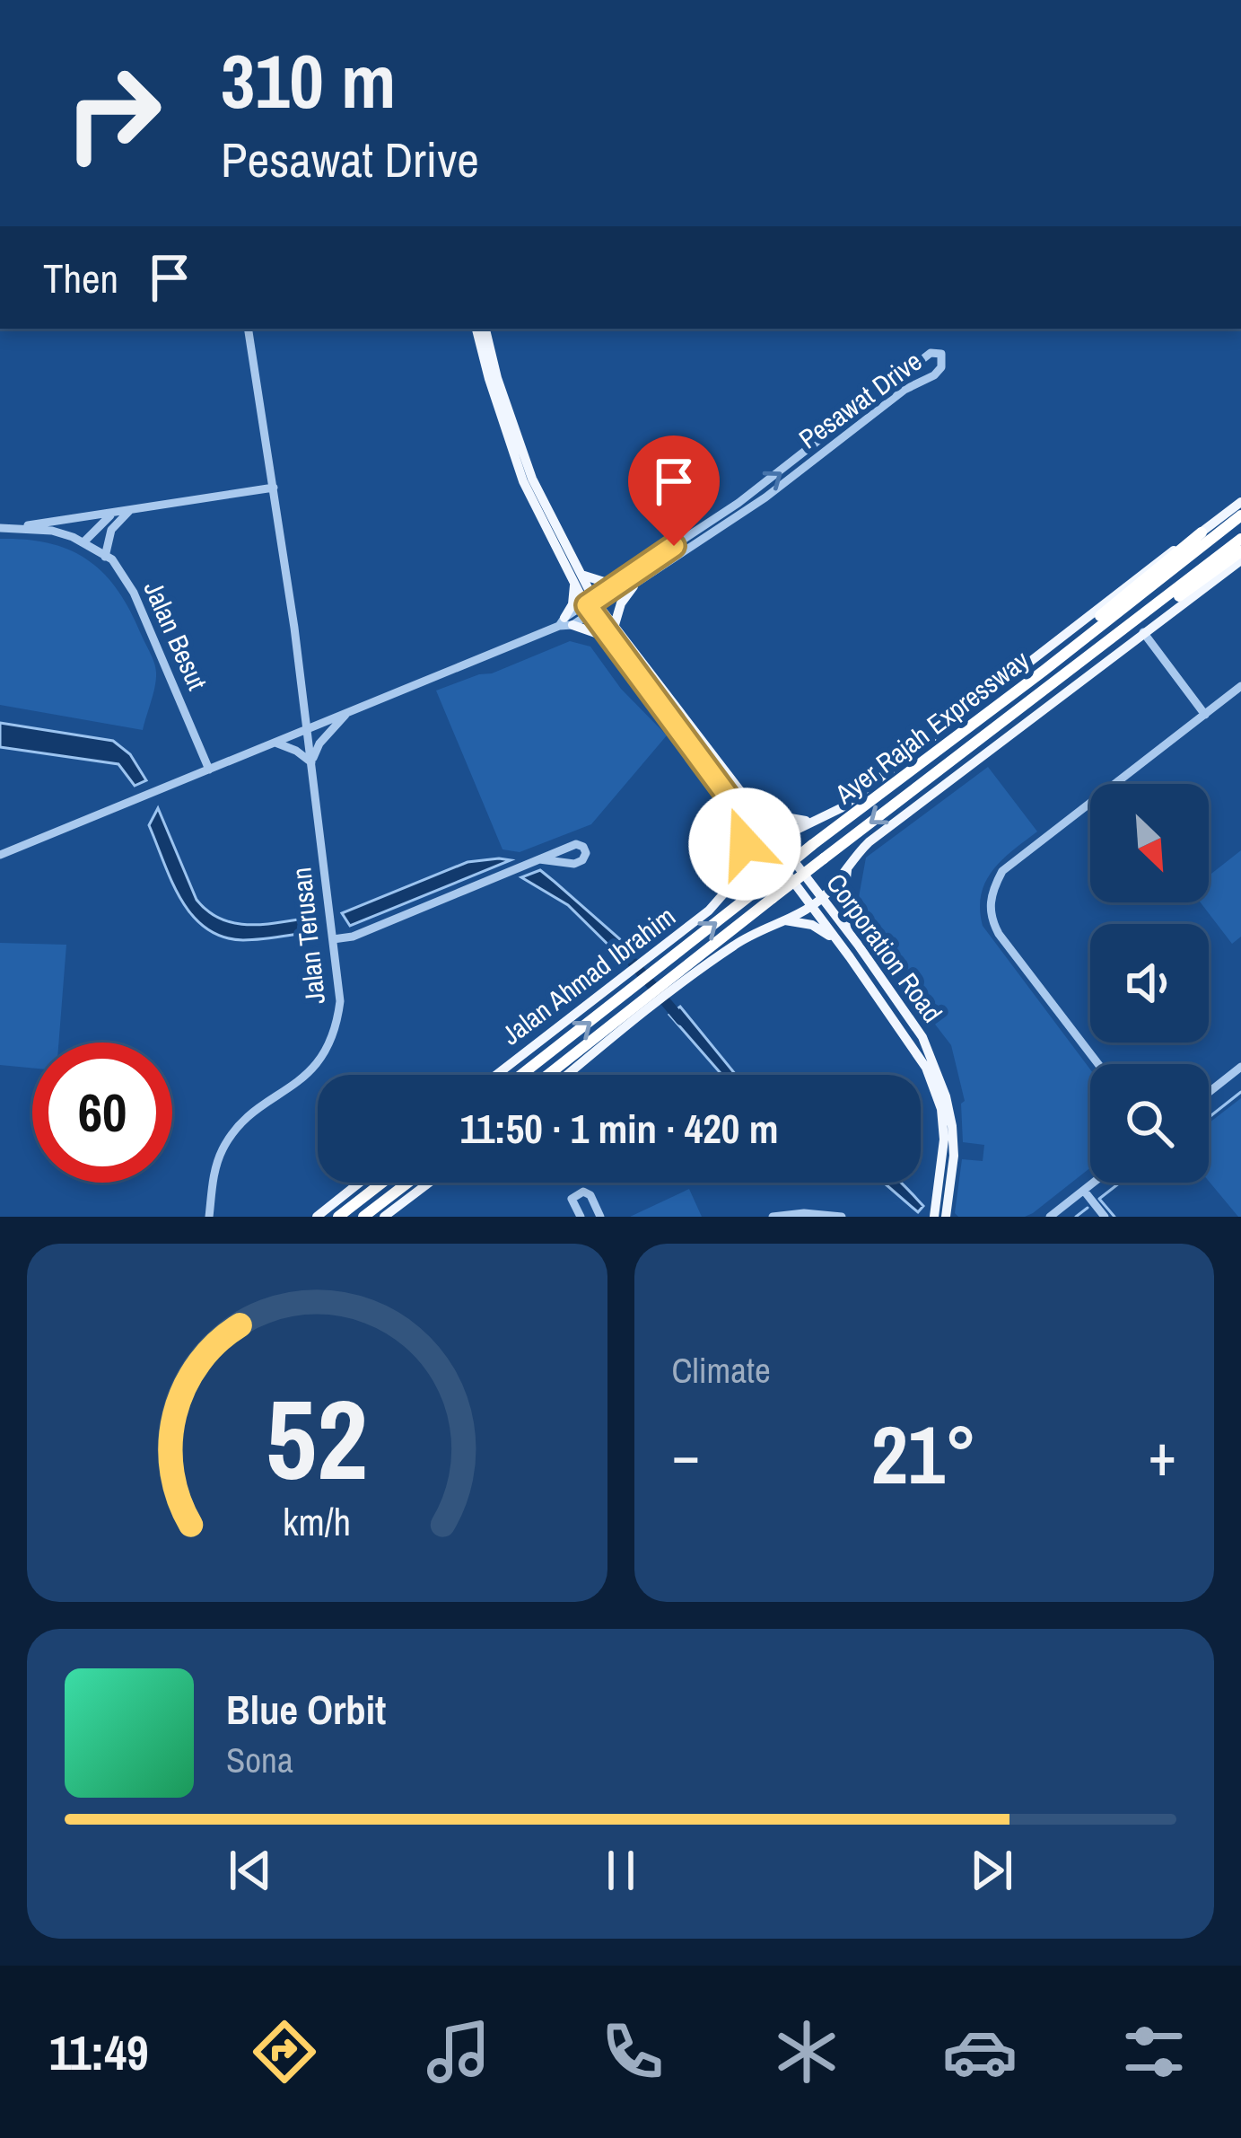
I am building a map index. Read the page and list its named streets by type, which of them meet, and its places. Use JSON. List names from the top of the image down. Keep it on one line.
{"streets":{"highway":["Ayer Rajah Expressway"],"main road":["Corporation Road","Jalan Ahmad Ibrahim"],"street":["Pesawat Drive","Jalan Besut","Jalan Terusan"]},"crossings":[["Ayer Rajah Expressway","Jalan Ahmad Ibrahim"],["Corporation Road","Jalan Ahmad Ibrahim"]],"north":"bottom right","page":{"turn":["310 m","Pesawat Drive"],"then":"Then","limit":"60","trip":"11:50 · 1 min · 420 m","tile":"Climate","heat":["−","21°","+"],"song":["Blue Orbit","Sona"],"tabs":"11:49","gauge":["52","km/h"]}}
